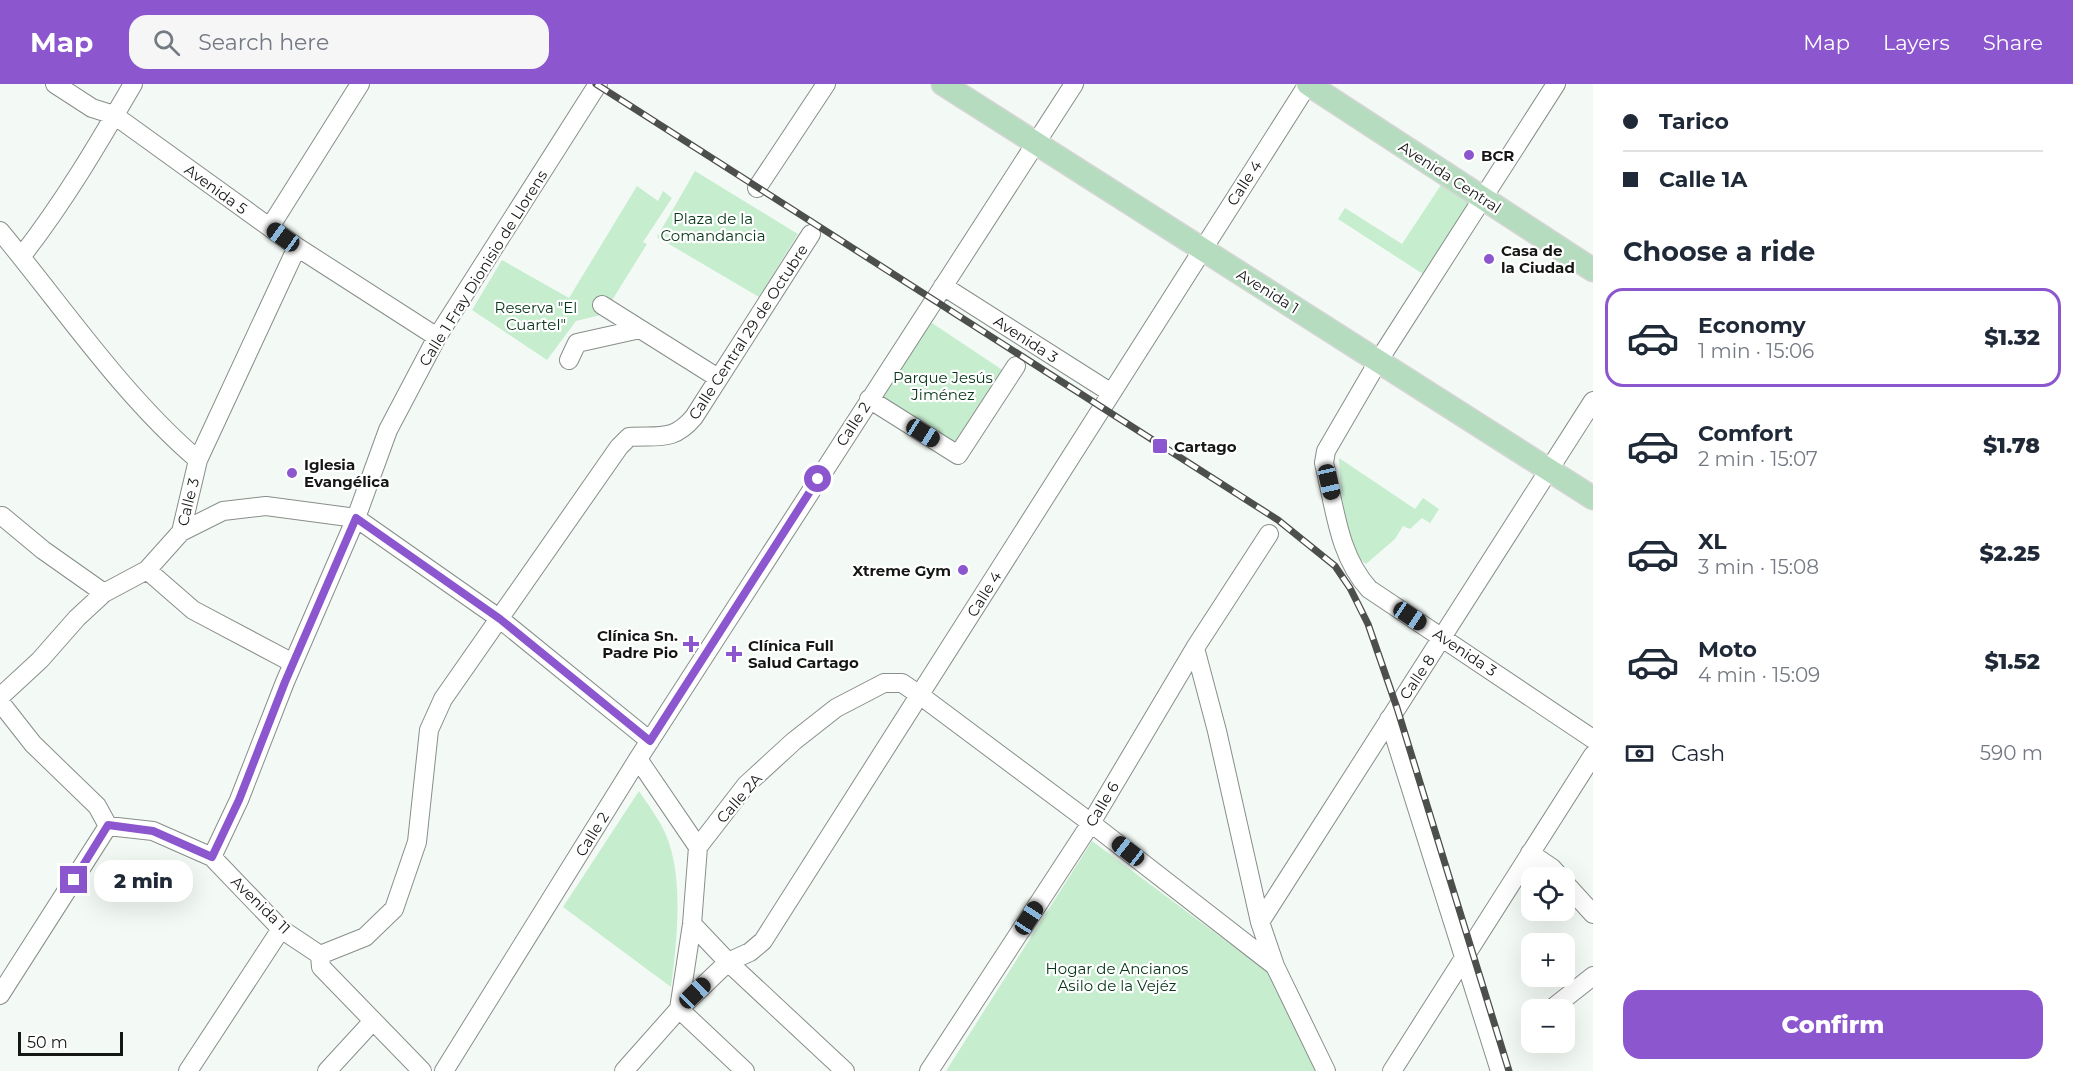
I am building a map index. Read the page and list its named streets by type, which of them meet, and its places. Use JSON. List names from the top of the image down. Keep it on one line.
{"streets":{"main road":["Avenida Central","Avenida 1"],"street":["Calle 4","Avenida 5","Calle 1 Fray Dionisio de Llorens","Calle Central 29 de Octubre","Avenida 3","Calle 2","Calle 3","Calle 8","Calle 2A","Calle 6","Avenida 11"]},"crossings":[["Avenida Central","Calle 4"],["Calle 4","Avenida 1"],["Calle 4","Avenida 3"],["Calle 4","Calle 2A"],["Avenida 5","Calle 1 Fray Dionisio de Llorens"],["Avenida 5","Calle 3"],["Calle 1 Fray Dionisio de Llorens","Avenida 11"],["Avenida 1","Avenida 3"],["Avenida 1","Calle 2"],["Avenida 1","Calle 8"],["Calle Central 29 de Octubre","Avenida 11"],["Avenida 3","Calle 2"],["Avenida 3","Calle 8"],["Calle 2A","Calle 6"]],"parks":["Plaza de la Comandancia","Reserva \"El Cuartel\"","Parque Jesús Jiménez","Hogar de Ancianos Asilo de la Vejéz"],"places":{"other":["BCR","Casa de la Ciudad","Iglesia Evangélica","Xtreme Gym"],"transit":["Cartago"],"health":["Clínica Sn. Padre Pio","Clínica Full Salud Cartago"]},"scale_bar":"50 m","page":{"header":"Map","search":"Search here","nav":["Map","Layers","Share"],"banner":["Tarico","Calle 1A"],"heading":"Choose a ride","list":[{"name":"Economy","note":"1 min · 15:06","value":"$1.32"},{"name":"Comfort","note":"2 min · 15:07","value":"$1.78"},{"name":"XL","note":"3 min · 15:08","value":"$2.25"},{"name":"Moto","note":"4 min · 15:09","value":"$1.52"}],"pay":["Cash","590 m"],"bubble":"2 min","map_buttons":["+","−"],"buttons":"Confirm","scale":"50 m"}}
